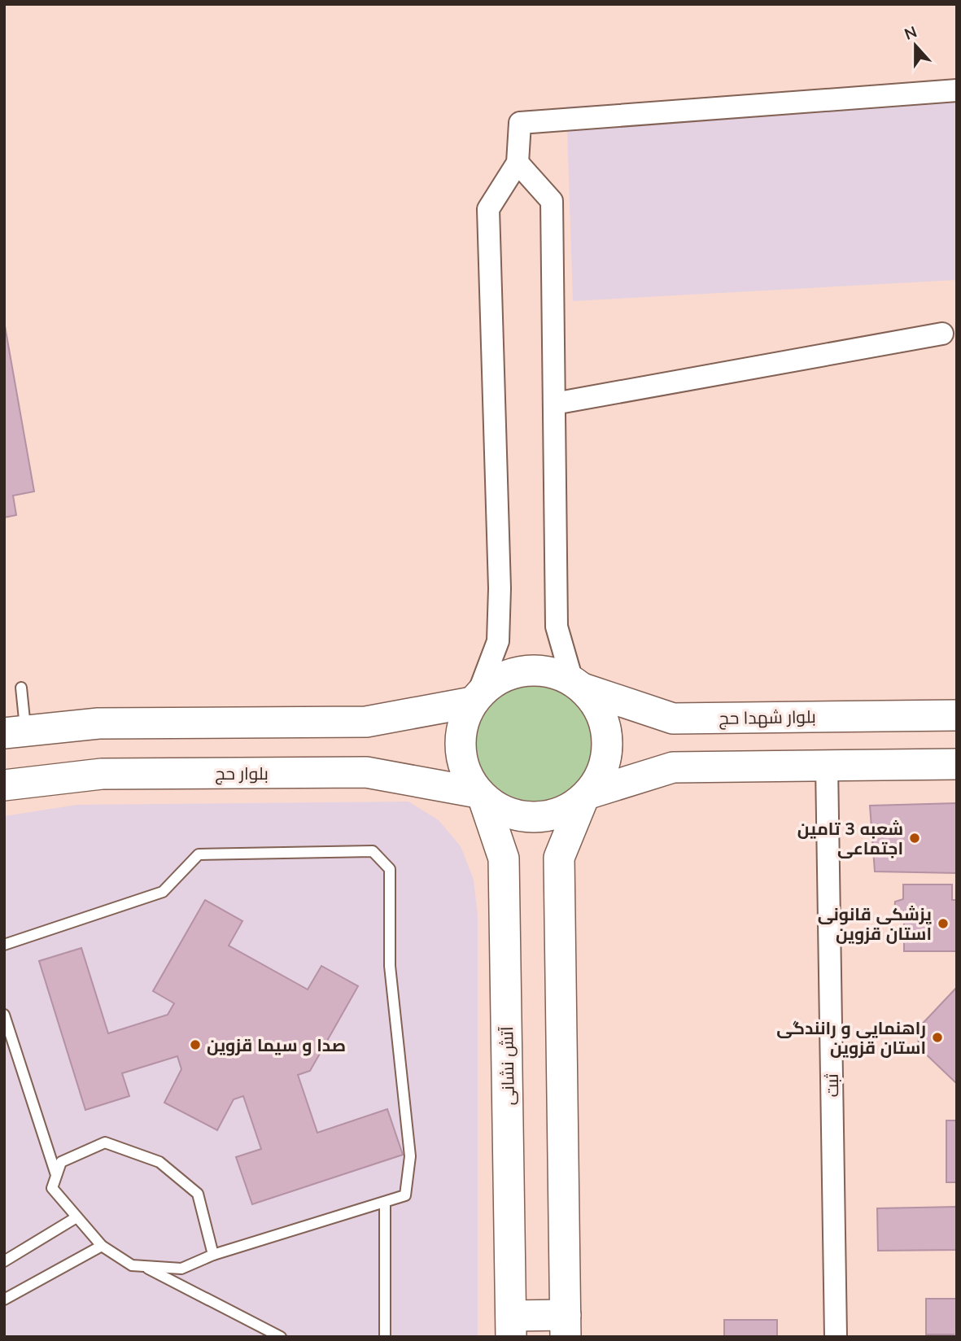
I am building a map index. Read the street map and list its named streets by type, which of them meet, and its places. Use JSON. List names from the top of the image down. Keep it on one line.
{"streets":{"main road":["بلوار شهدا حج","بلوار حج","آتش نشانی"],"street":["ثبت"]},"crossings":[["بلوار شهدا حج","بلوار حج"],["بلوار شهدا حج","آتش نشانی"],["بلوار حج","آتش نشانی"]],"places":["شعبه 3 تامین اجتماعی","پزشکی قانونی استان قزوین","راهنمایی و رانندگی استان قزوین","صدا و سیما قزوین"],"north":"top"}
